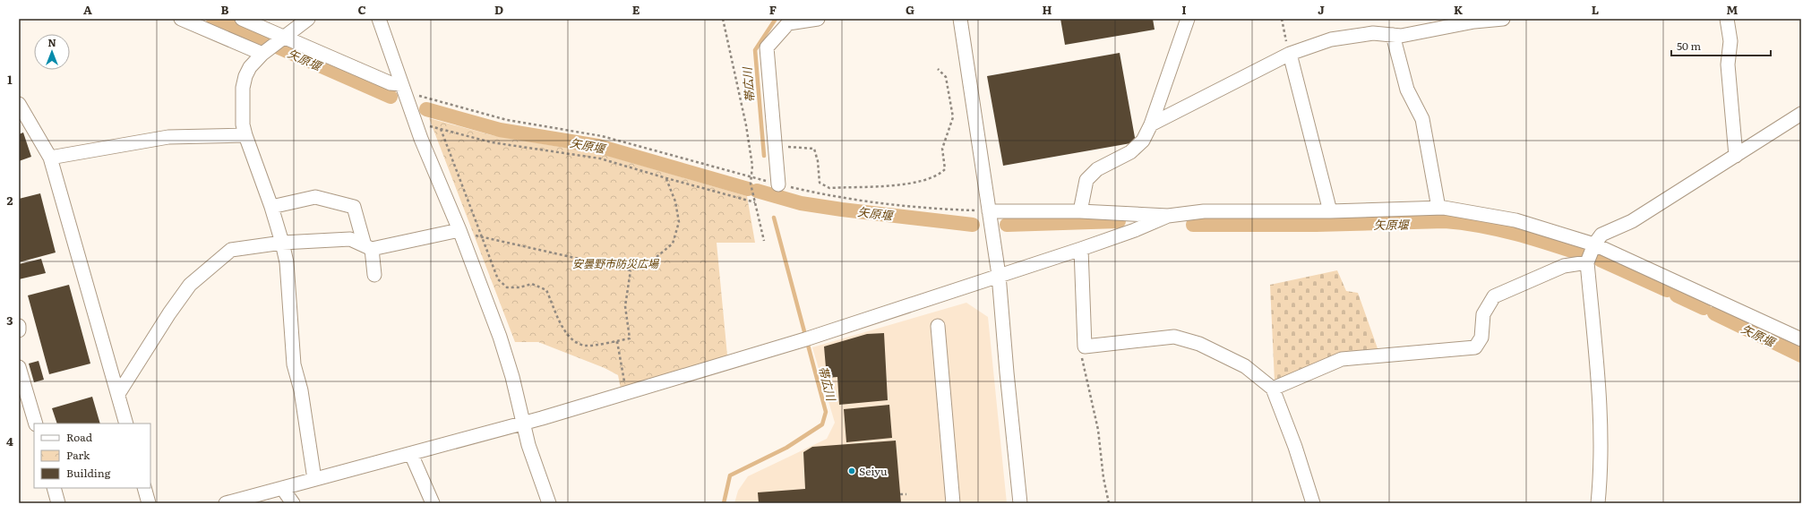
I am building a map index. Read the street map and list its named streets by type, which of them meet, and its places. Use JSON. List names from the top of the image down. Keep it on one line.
{"water":["矢原堰","帯広川"],"parks":["安曇野市防災広場"],"places":["Seiyu"],"legend":["Road","Park","Building"],"scale_bar":"50 m","north":"top","grid":{"columns":["A","B","C","D","E","F","G","H","I","J","K","L","M"],"rows":["1","2","3","4"]}}
